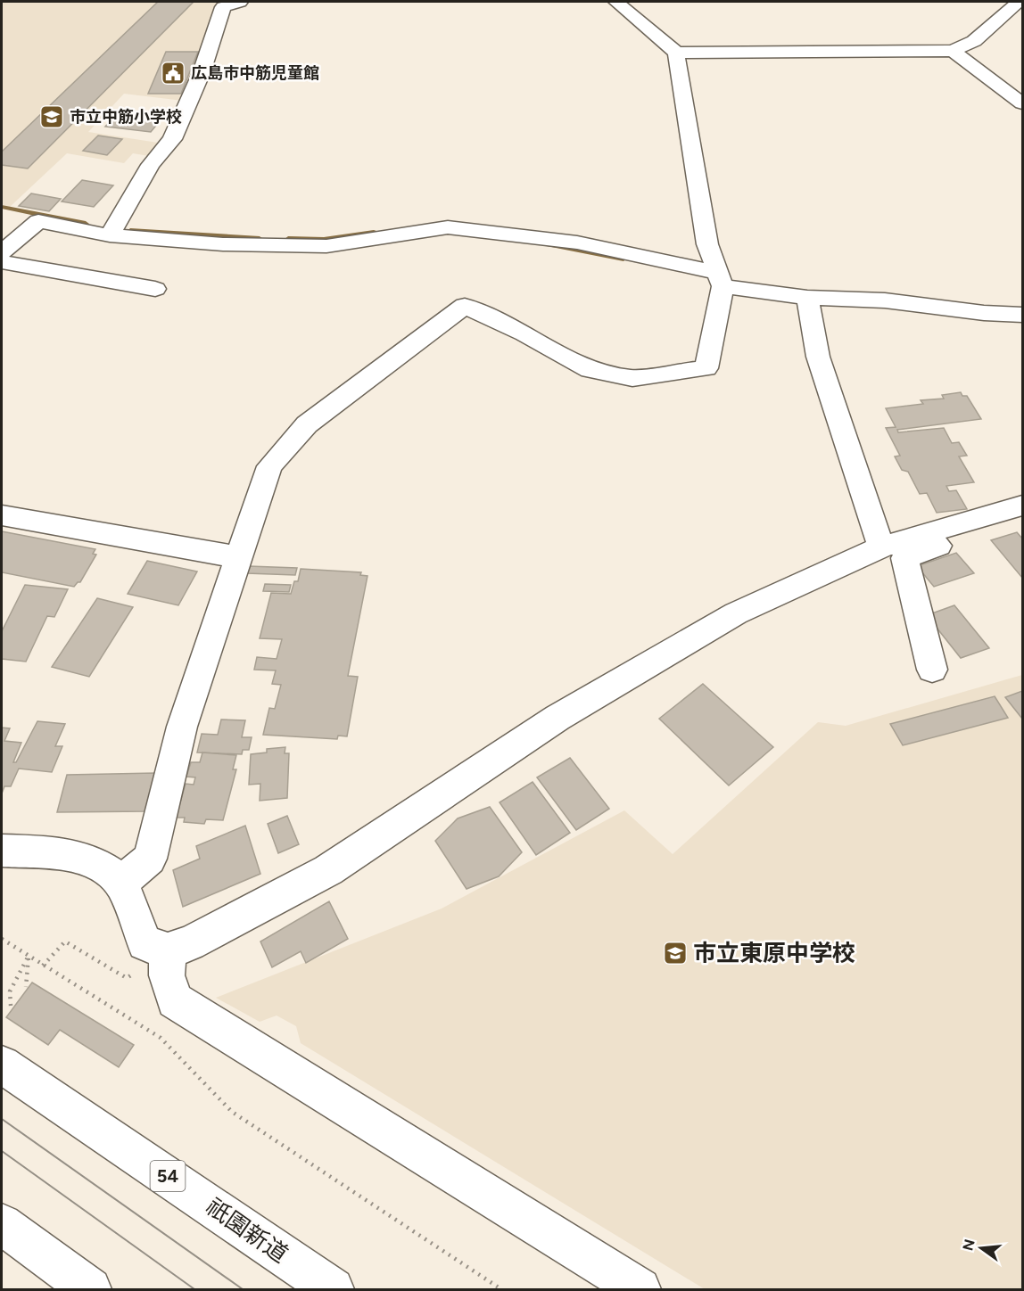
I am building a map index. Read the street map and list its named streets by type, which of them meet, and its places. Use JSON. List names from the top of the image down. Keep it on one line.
{"streets":{"main road":["54","祇園新道"]},"places":{"public building":["広島市中筋児童館"],"school or university":["市立中筋小学校","市立東原中学校"]},"north":"left"}
